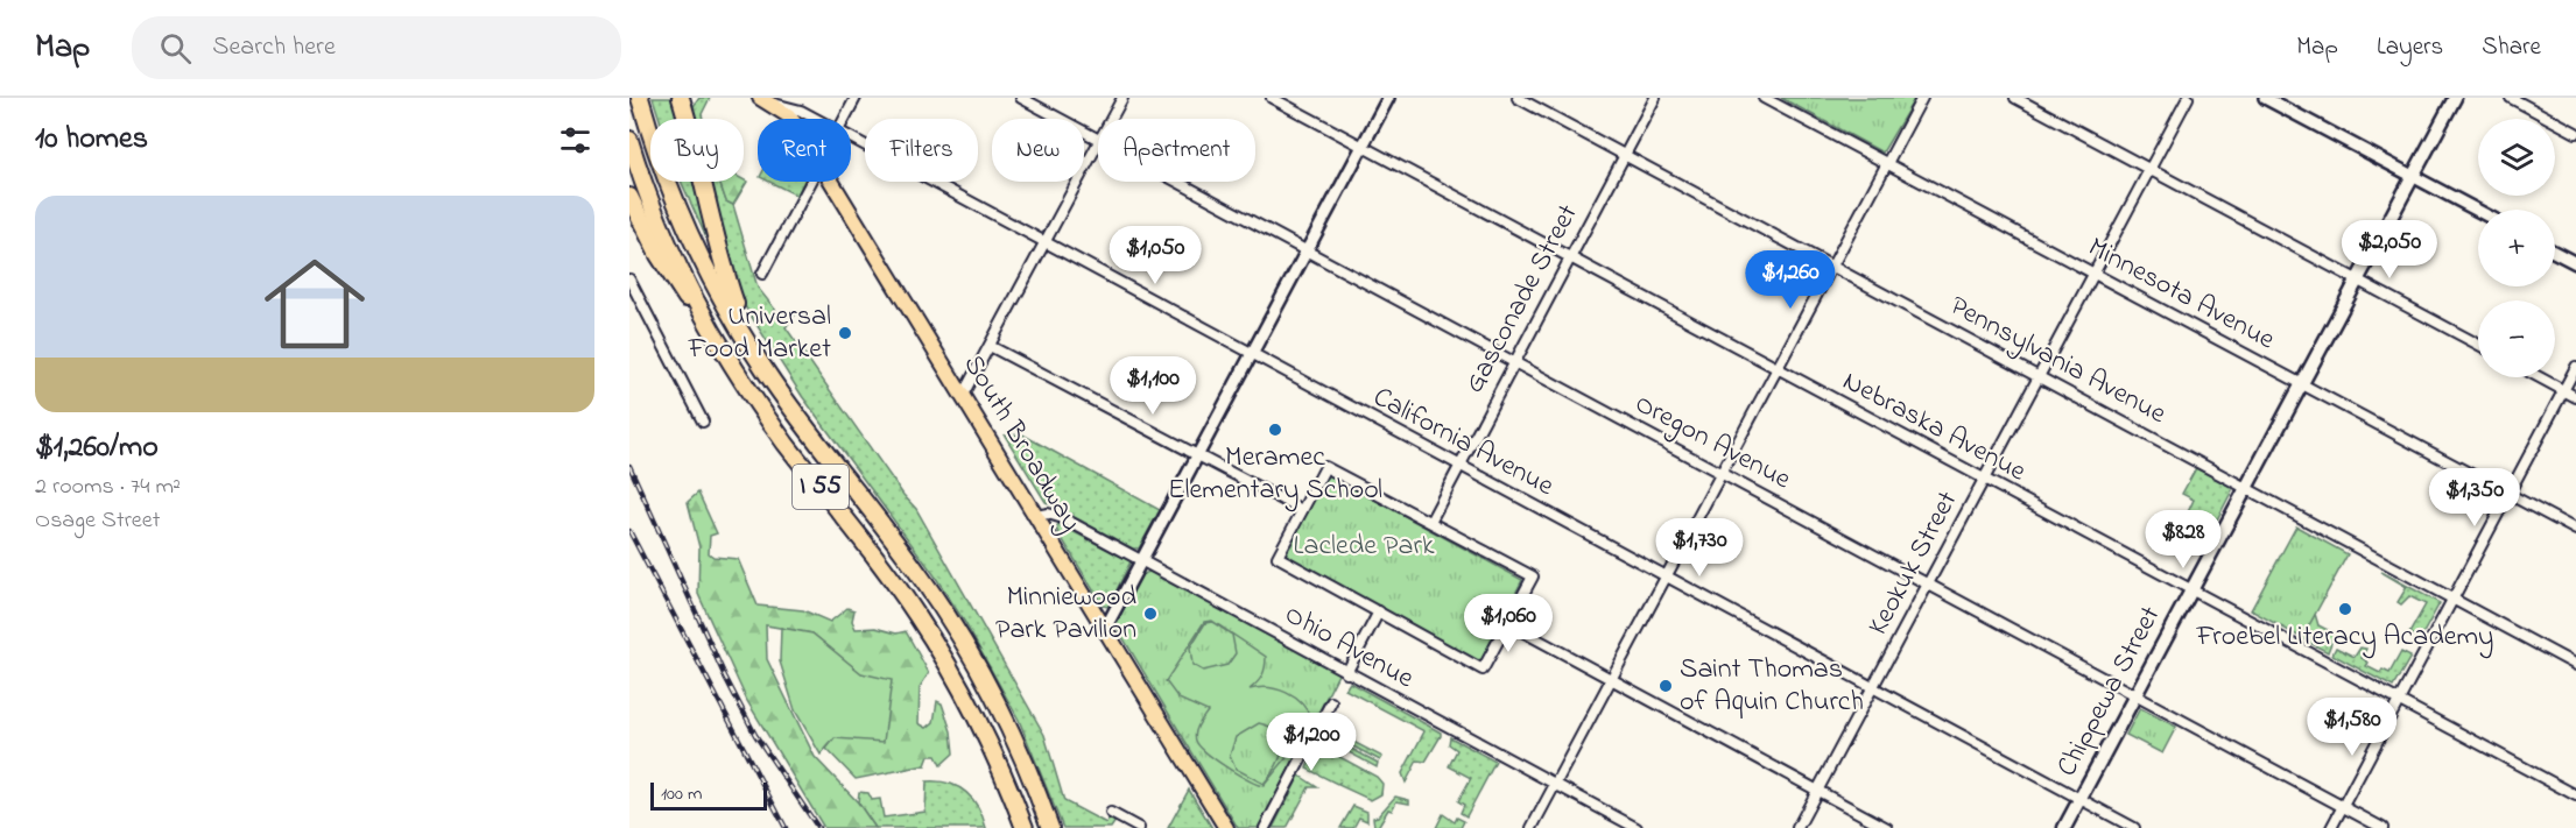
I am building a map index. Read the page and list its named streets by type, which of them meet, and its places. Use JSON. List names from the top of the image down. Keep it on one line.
{"streets":{"highway":["I 55"],"main road":["South Broadway","Chippewa Street"],"street":["Minnesota Avenue","Gasconade Street","Pennsylvania Avenue","Nebraska Avenue","California Avenue","Oregon Avenue","Keokuk Street","Ohio Avenue"]},"crossings":[["Minnesota Avenue","Keokuk Street"],["Minnesota Avenue","Chippewa Street"],["Gasconade Street","Pennsylvania Avenue"],["Gasconade Street","Nebraska Avenue"],["Gasconade Street","California Avenue"],["Gasconade Street","Oregon Avenue"],["Pennsylvania Avenue","Keokuk Street"],["Pennsylvania Avenue","Chippewa Street"],["Nebraska Avenue","Keokuk Street"],["Nebraska Avenue","Chippewa Street"],["California Avenue","South Broadway"],["California Avenue","Keokuk Street"],["California Avenue","Chippewa Street"],["Oregon Avenue","Keokuk Street"],["Oregon Avenue","Chippewa Street"],["South Broadway","Ohio Avenue"]],"parks":["Laclede Park"],"places":["Universal Food Market","Meramec Elementary School","Froebel Literacy Academy","Minniewood Park Pavilion","Saint Thomas of Aquin Church"],"scale_bar":"100 m","page":{"header":"Map","search":"Search here","nav":["Map","Layers","Share"],"heading":"10 homes","map_buttons":["+","−"],"chip":["Buy","Rent","Filters","New","Apartment"],"list":[{"name":"$1,260/mo","note":"2 rooms · 74 m² · Osage Street"}],"price":["$2,050","$1,050","$1,260","$1,100","$1,350","$828","$1,730","$1,060","$1,580","$1,200"],"scale":"100 m"}}
